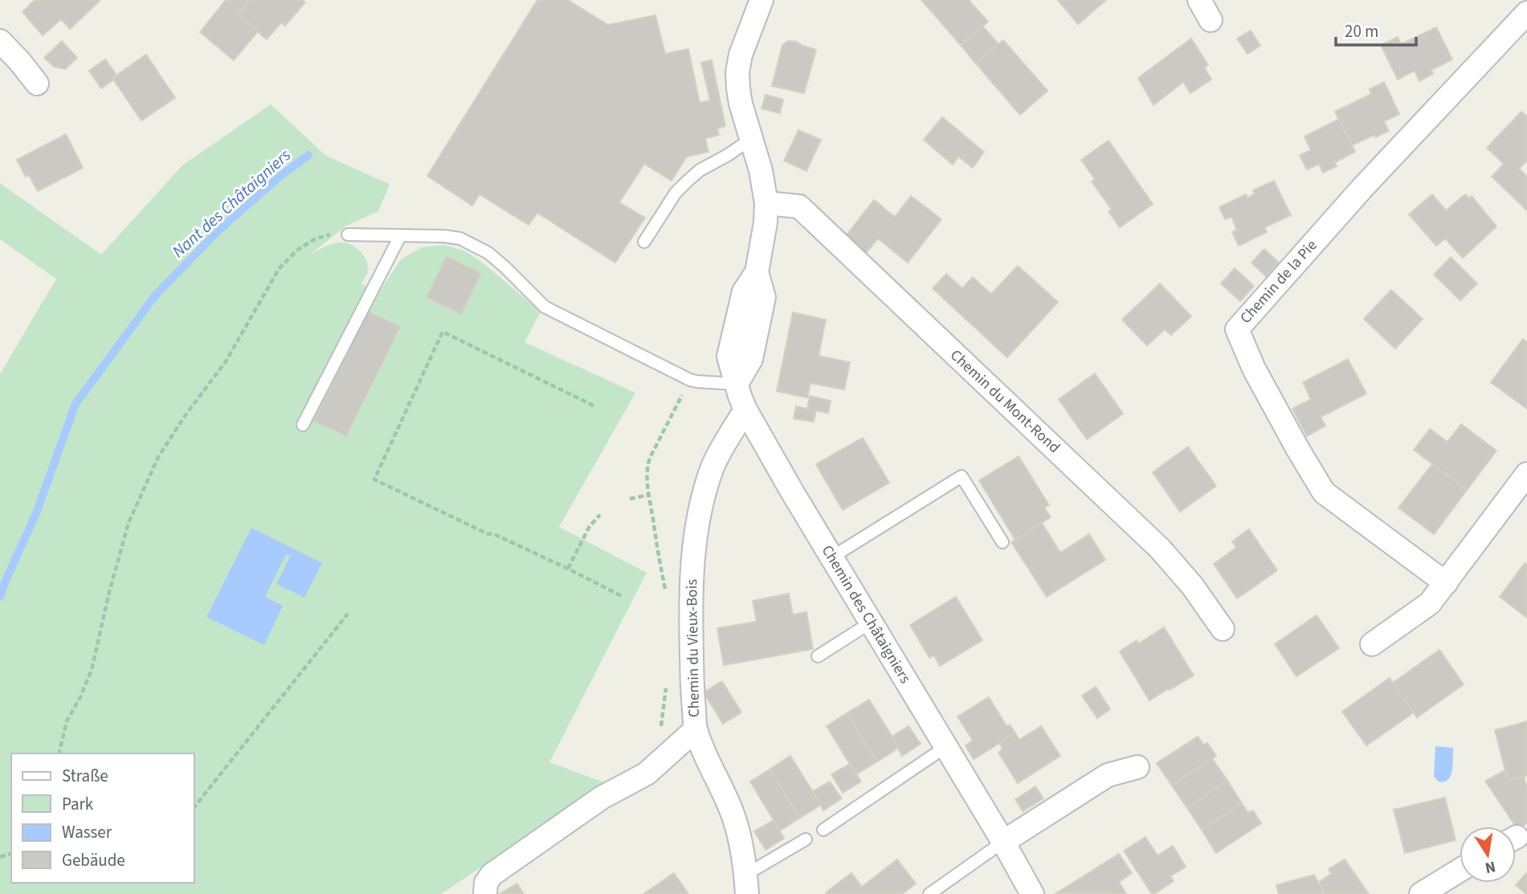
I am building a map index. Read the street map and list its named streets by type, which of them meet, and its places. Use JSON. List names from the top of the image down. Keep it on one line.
{"streets":{"street":["Chemin de la Pie","Chemin du Mont-Rond","Chemin des Châtaigniers","Chemin du Vieux-Bois"]},"crossings":[["Chemin des Châtaigniers","Chemin du Vieux-Bois"]],"water":["Nant des Châtaigniers"],"legend":["Straße","Park","Wasser","Gebäude"],"scale_bar":"20 m","north":"bottom"}
